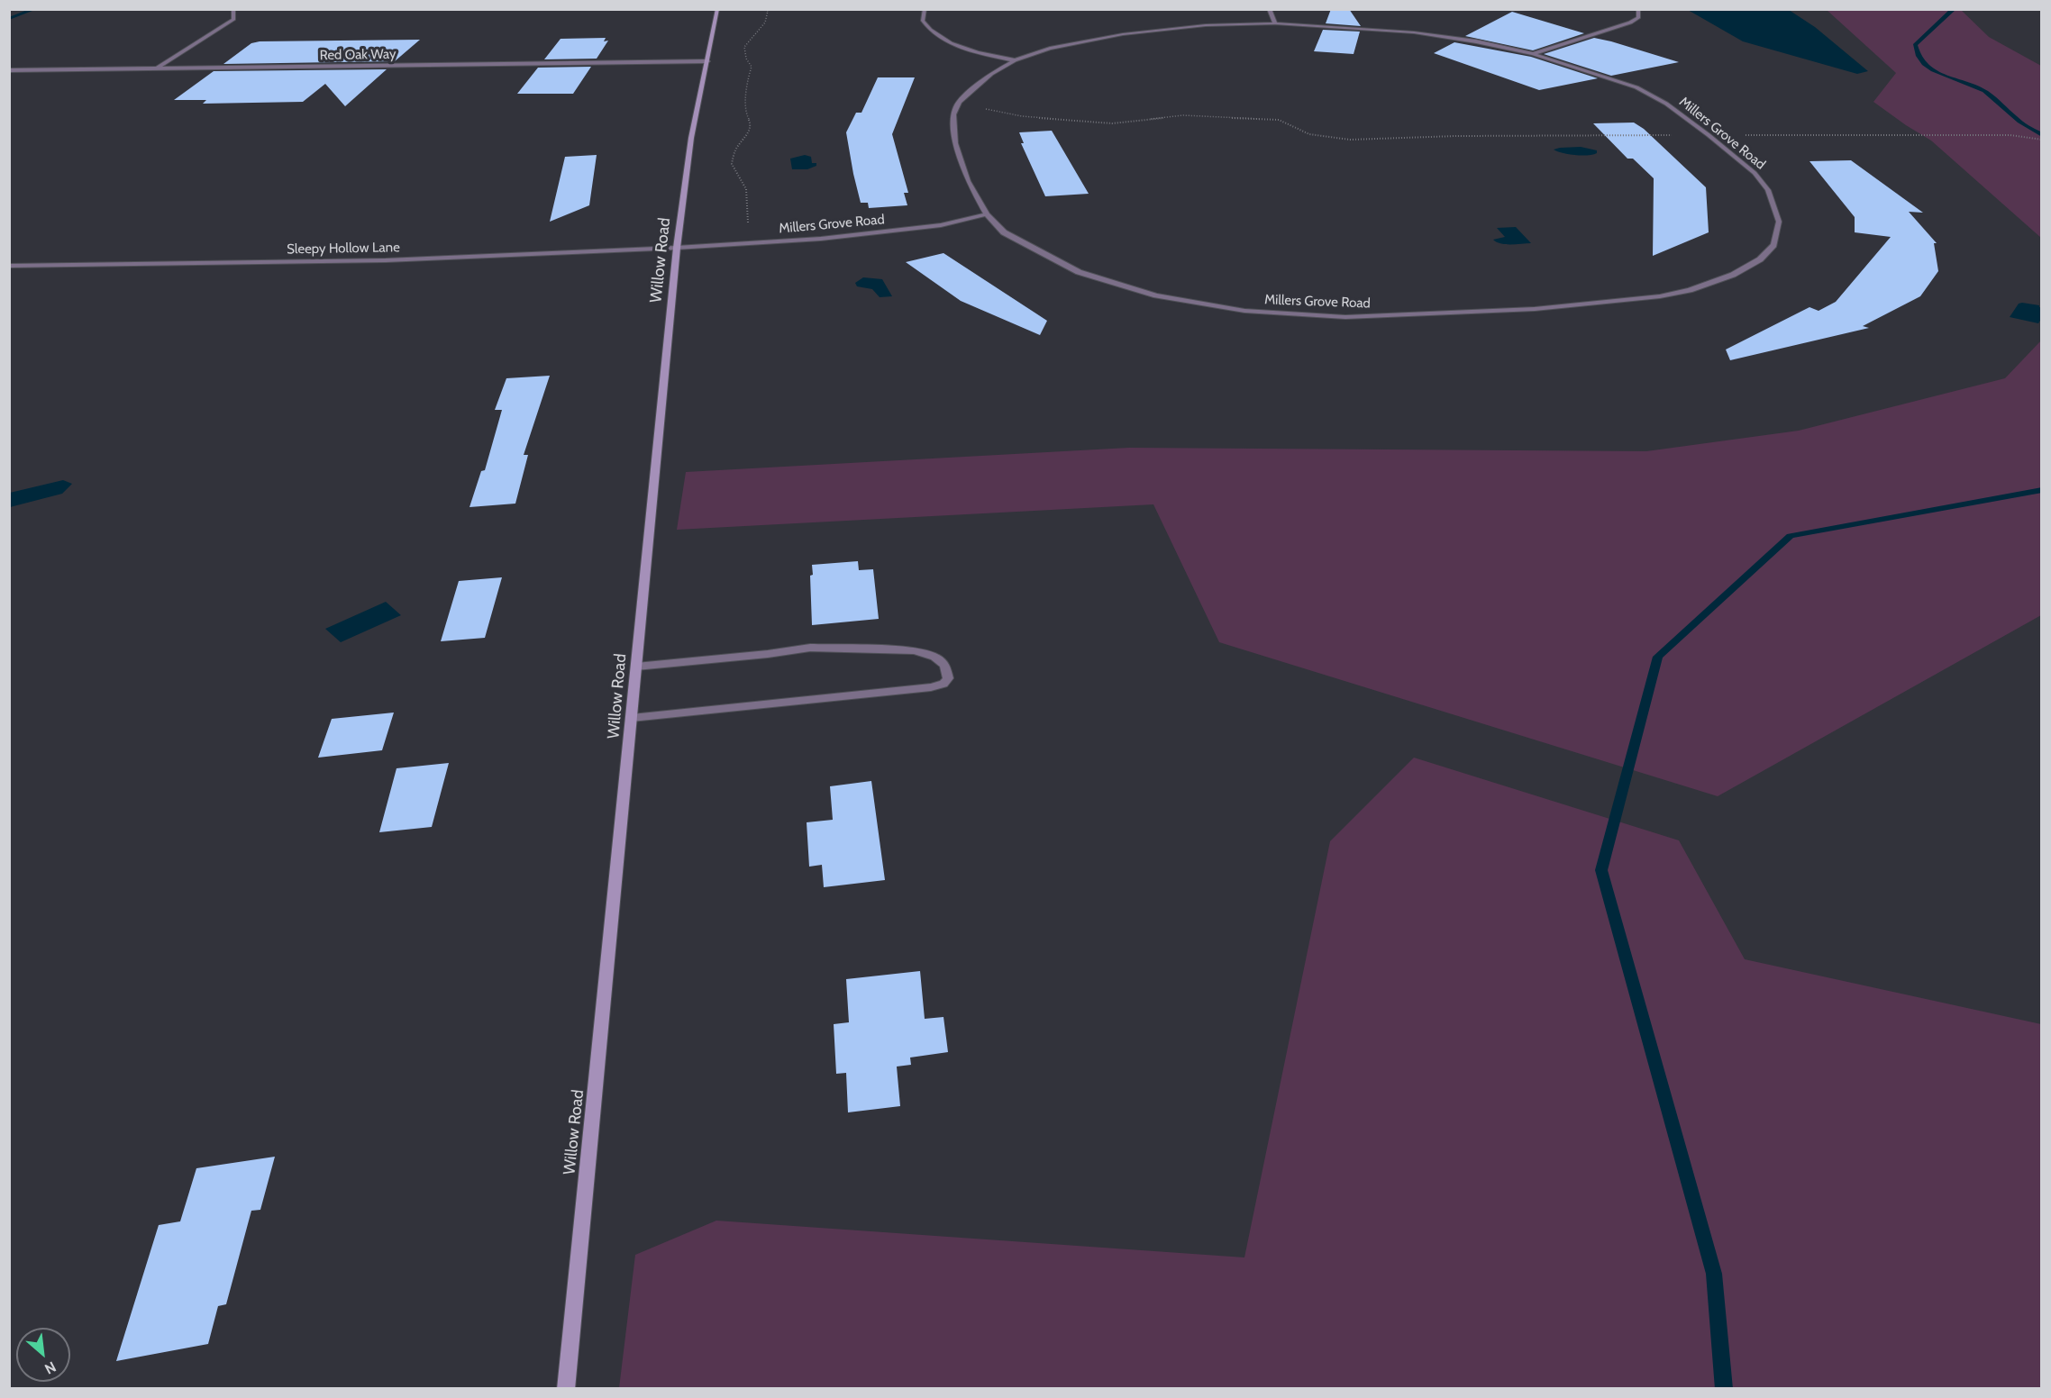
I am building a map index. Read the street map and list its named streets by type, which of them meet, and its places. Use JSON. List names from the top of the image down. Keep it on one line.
{"streets":{"street":["Red Oak Way","Millers Grove Road","Sleepy Hollow Lane","Willow Road"]},"crossings":[["Red Oak Way","Willow Road"],["Millers Grove Road","Sleepy Hollow Lane"],["Millers Grove Road","Willow Road"],["Sleepy Hollow Lane","Willow Road"]],"north":"bottom right"}
